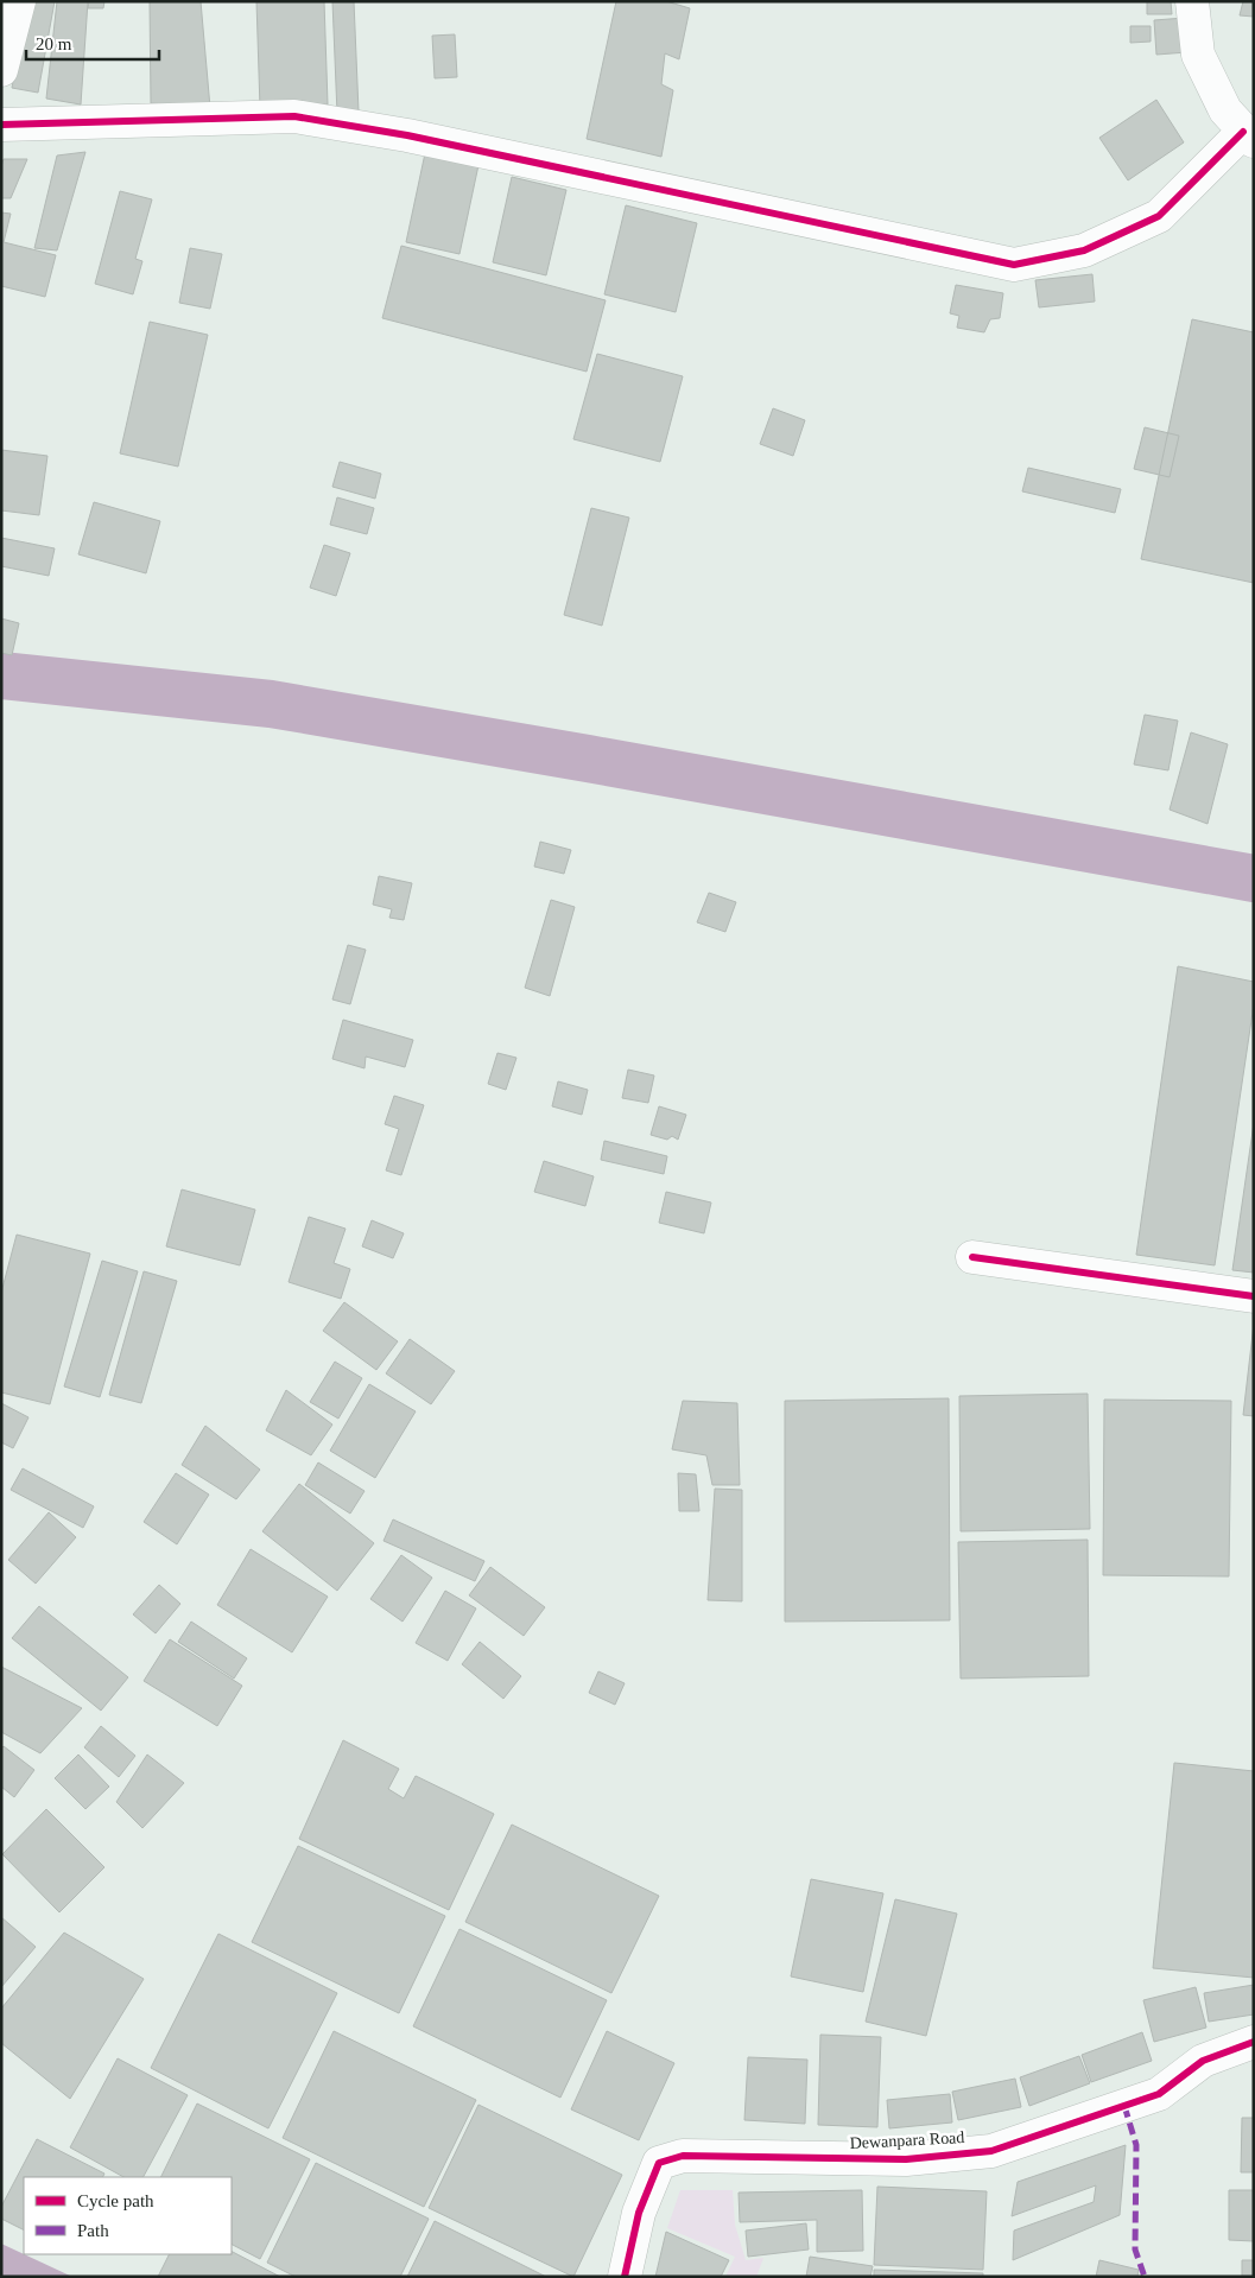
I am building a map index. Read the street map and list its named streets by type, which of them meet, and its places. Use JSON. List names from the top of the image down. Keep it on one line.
{"streets":{"street":["Dewanpara Road"]},"legend":["Cycle path","Path"],"scale_bar":"20 m"}
